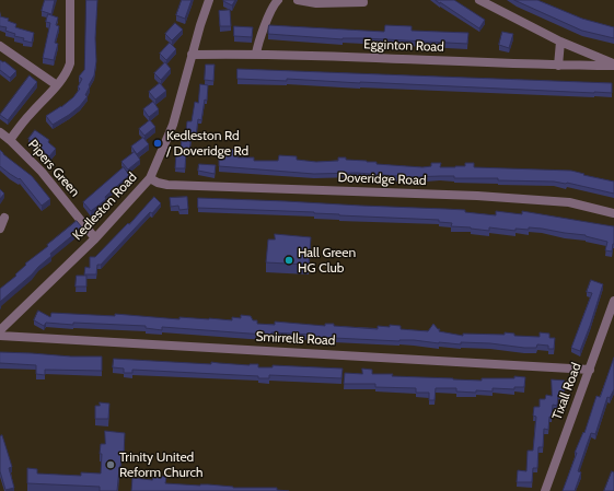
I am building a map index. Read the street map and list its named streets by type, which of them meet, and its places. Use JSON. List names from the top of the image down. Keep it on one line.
{"streets":{"street":["Egginton Road","Pipers Green","Doveridge Road","Kedleston Road","Smirrells Road","Tixall Road"]},"crossings":[["Egginton Road","Kedleston Road"],["Pipers Green","Kedleston Road"],["Doveridge Road","Kedleston Road"],["Smirrells Road","Tixall Road"]],"places":["Kedleston Rd / Doveridge Rd","Hall Green HG Club","Trinity United Reform Church"]}
